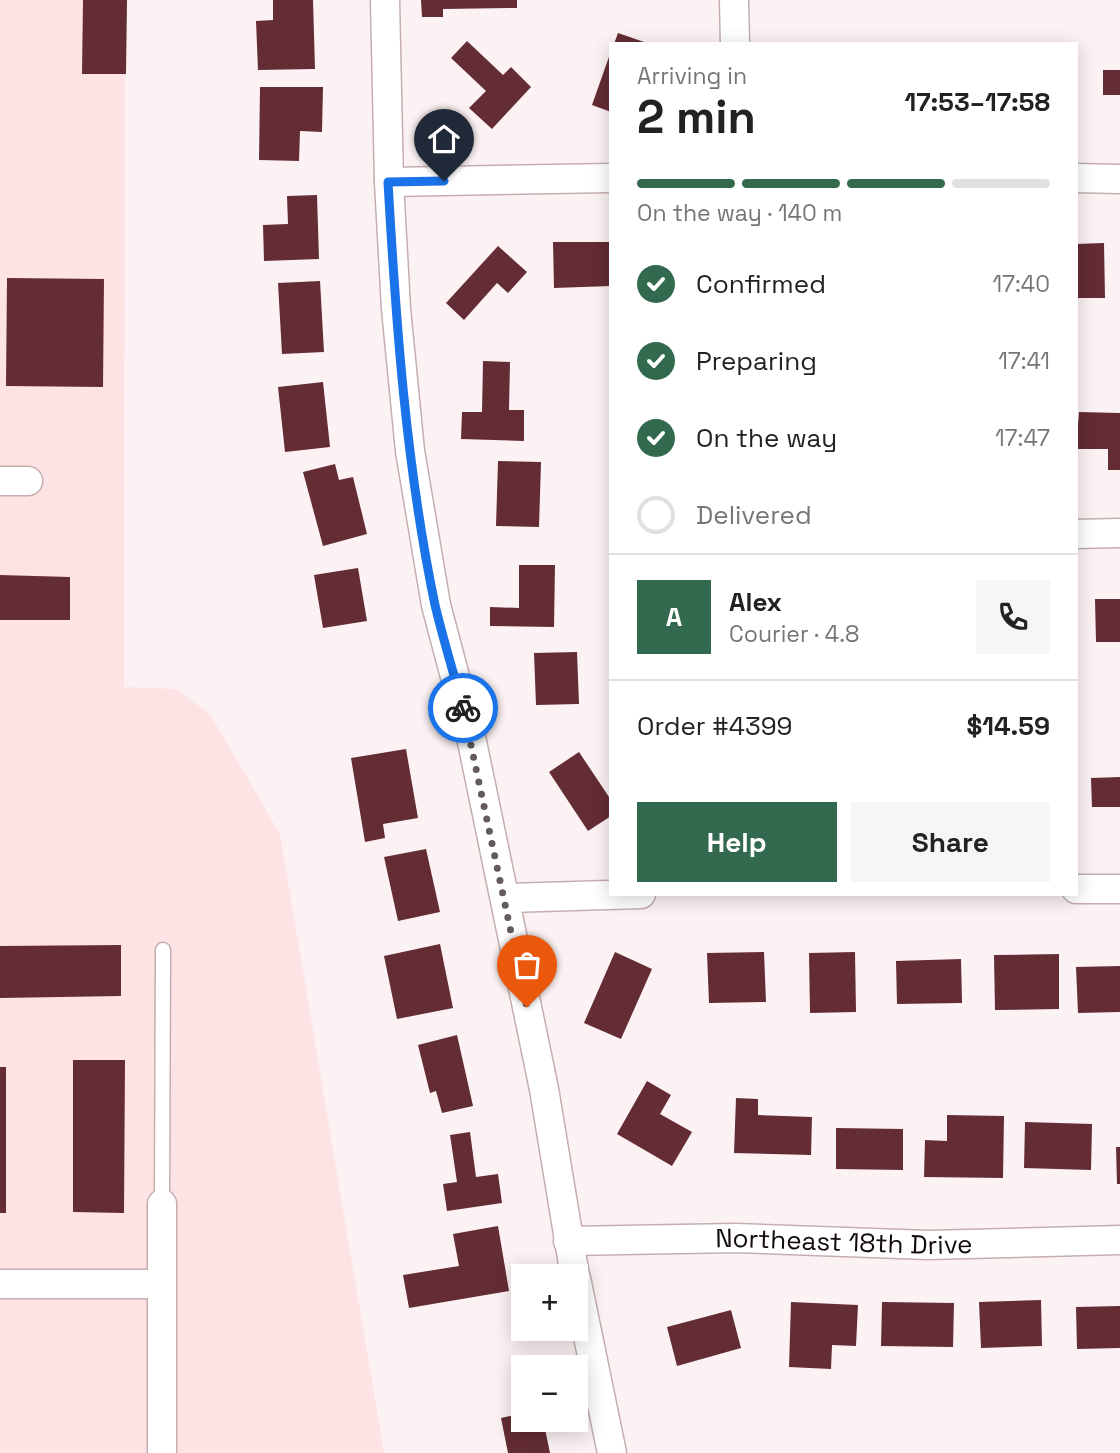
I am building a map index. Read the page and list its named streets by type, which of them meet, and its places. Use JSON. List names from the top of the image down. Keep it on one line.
{"streets":{"street":["Northeast 18th Drive"]},"page":{"heading":["2 min","Arriving in","17:53–17:58"],"panel":["Alex","Courier · 4.8","Order #4399","$14.59"],"bar":"On the way · 140 m","list":[["Confirmed","17:40"],["Preparing","17:41"],["On the way","17:47"],"Delivered"],"round":"A","buttons":["Help","Share"],"map_buttons":["+","−"]}}
